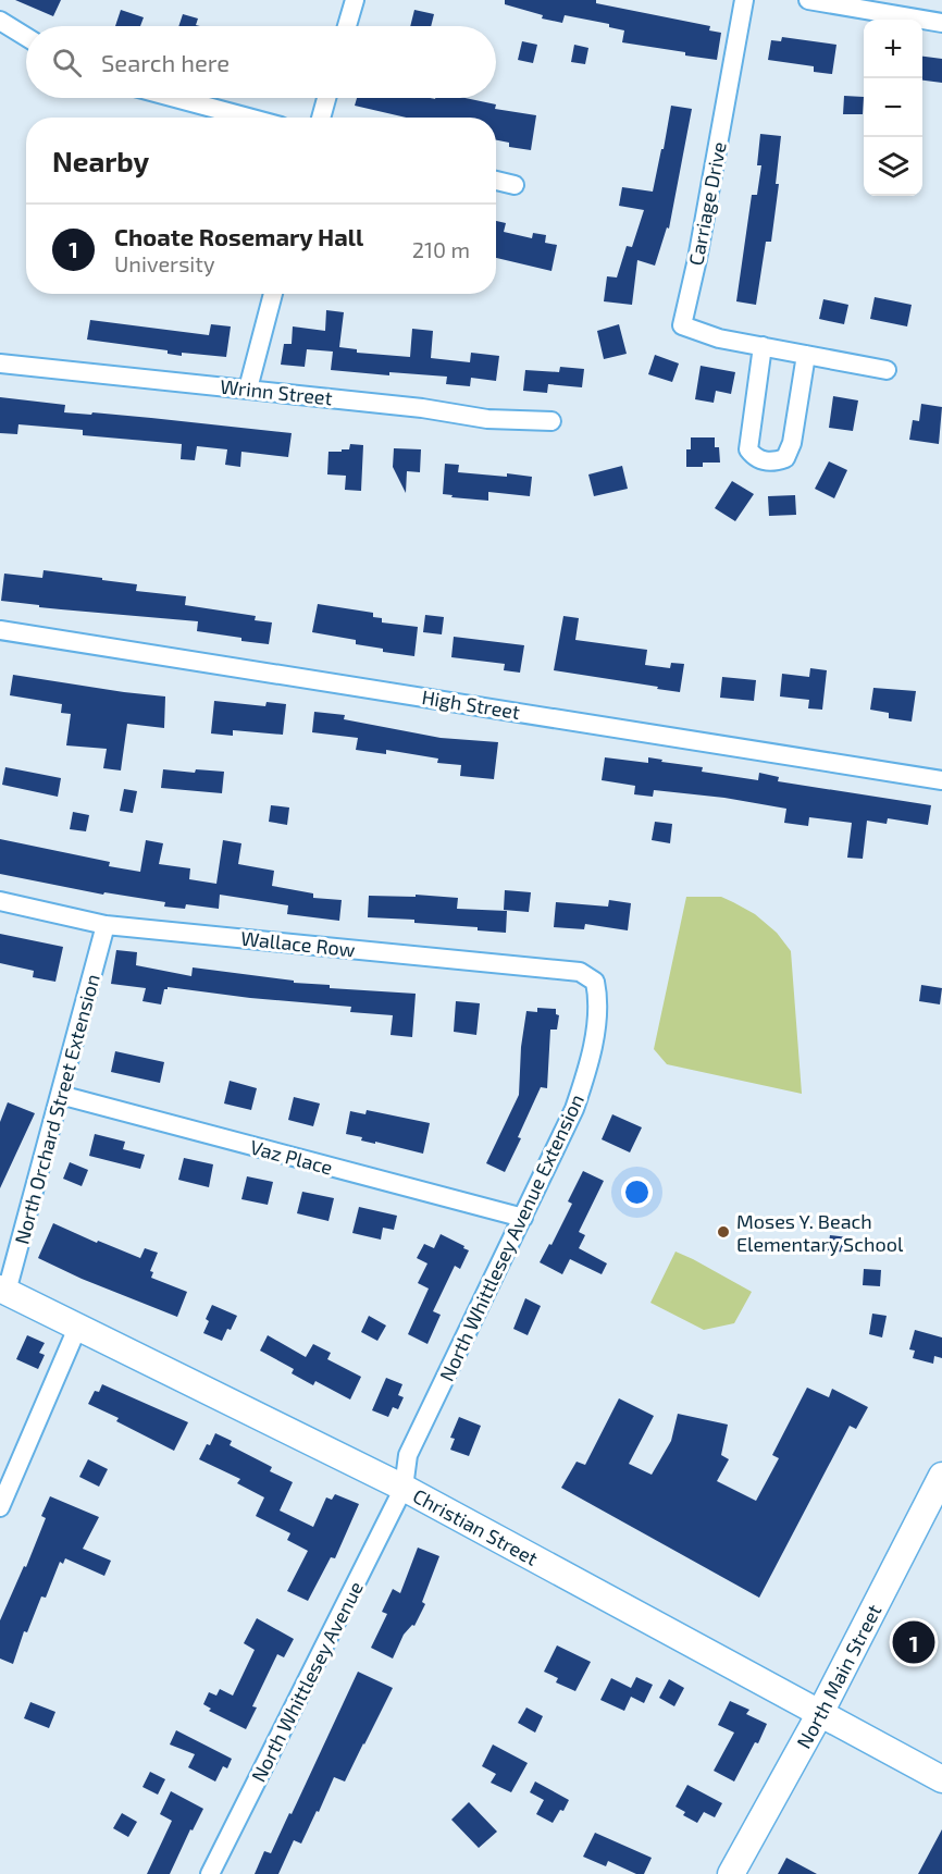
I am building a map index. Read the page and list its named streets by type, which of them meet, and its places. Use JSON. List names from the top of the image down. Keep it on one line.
{"streets":{"main road":["Christian Street","North Main Street"],"street":["Carriage Drive","Wrinn Street","High Street","Wallace Row","North Orchard Street Extension","Vaz Place","North Whittlesey Avenue Extension","North Whittlesey Avenue"]},"crossings":[["Wallace Row","North Orchard Street Extension"],["Wallace Row","North Whittlesey Avenue Extension"],["North Orchard Street Extension","Vaz Place"],["North Orchard Street Extension","Christian Street"],["Vaz Place","North Whittlesey Avenue Extension"],["North Whittlesey Avenue Extension","Christian Street"],["North Whittlesey Avenue Extension","North Whittlesey Avenue"],["Christian Street","North Main Street"],["Christian Street","North Whittlesey Avenue"]],"places":["Moses Y. Beach Elementary School"],"page":{"map_buttons":["+","−"],"search":"Search here","heading":"Nearby","list":[{"mark":"1","name":"Choate Rosemary Hall","note":"University","value":"210 m"}],"pins":"1"}}
